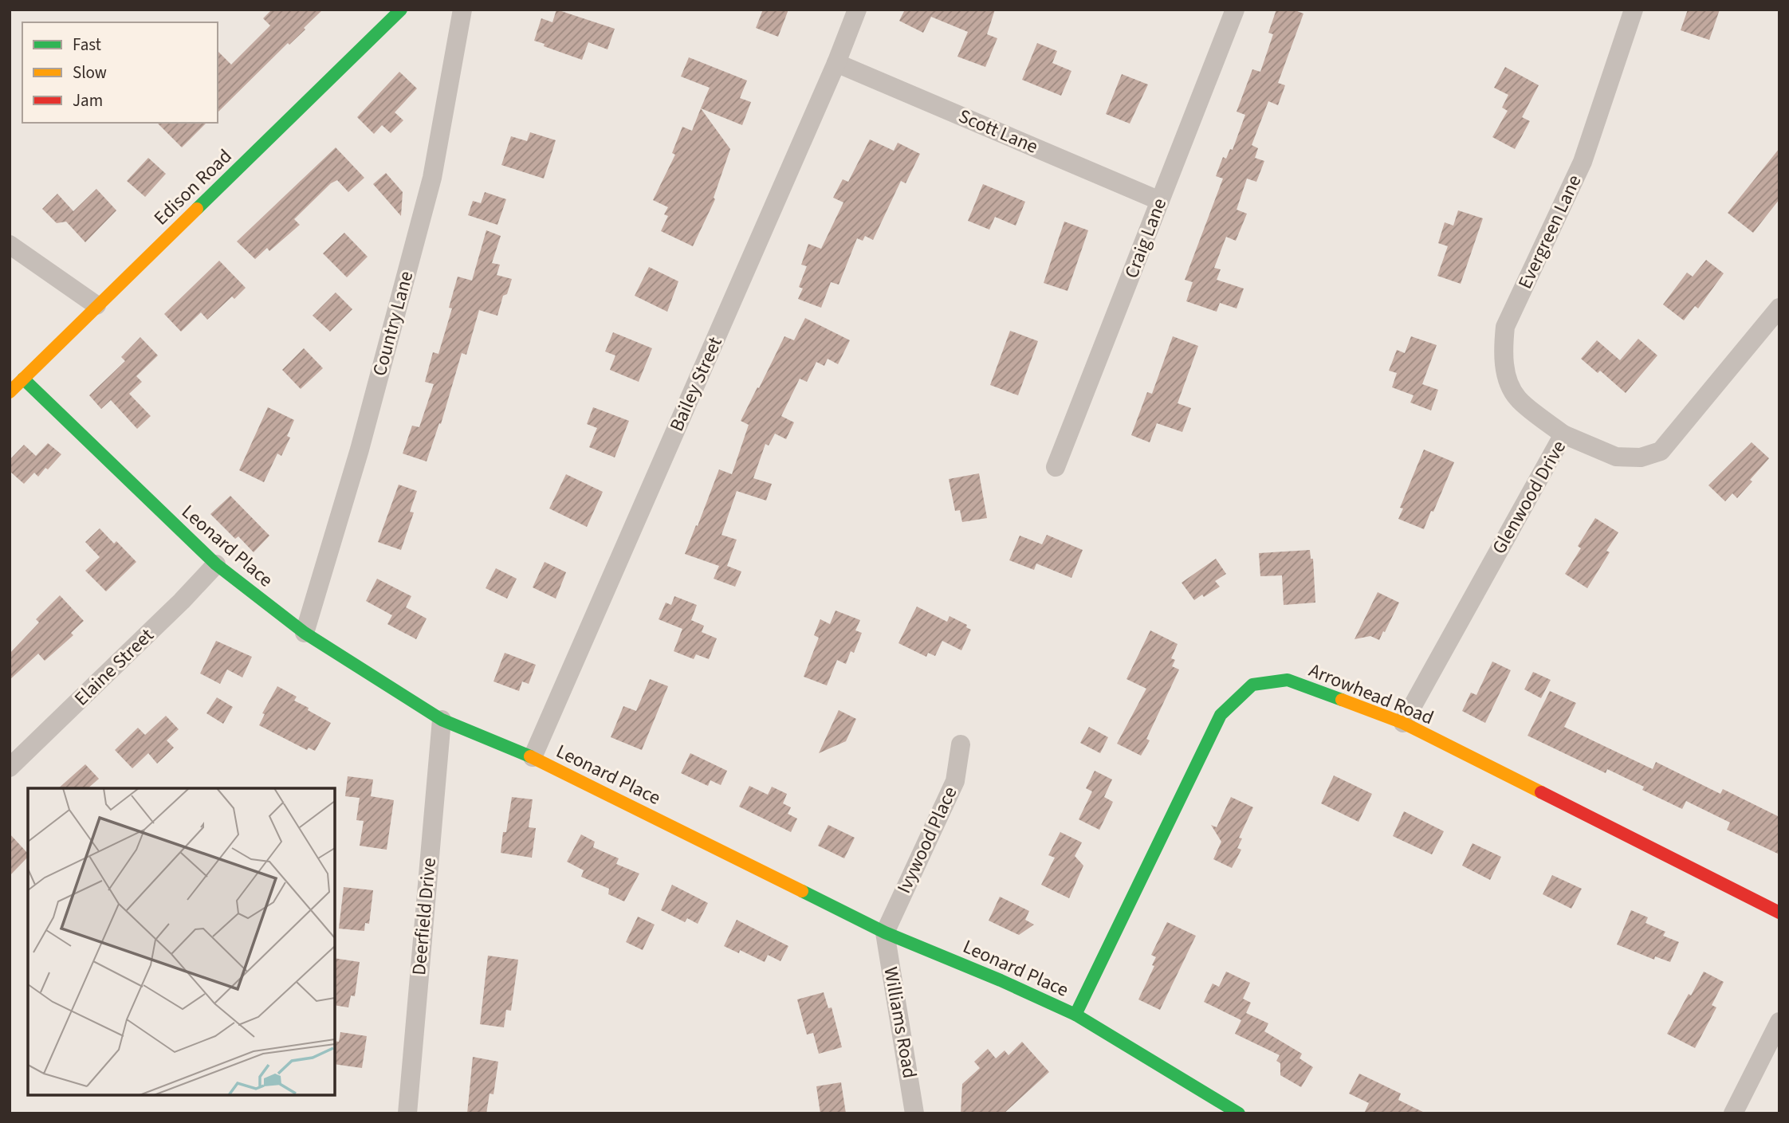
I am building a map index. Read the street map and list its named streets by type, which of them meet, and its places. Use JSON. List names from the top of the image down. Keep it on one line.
{"streets":{"street":["Scott Lane","Edison Road","Evergreen Lane","Craig Lane","Country Lane","Bailey Street","Glenwood Drive","Leonard Place","Elaine Street","Arrowhead Road","Ivywood Place","Deerfield Drive","Williams Road"]},"crossings":[["Scott Lane","Craig Lane"],["Scott Lane","Bailey Street"],["Edison Road","Leonard Place"],["Evergreen Lane","Glenwood Drive"],["Country Lane","Leonard Place"],["Bailey Street","Leonard Place"],["Glenwood Drive","Arrowhead Road"],["Leonard Place","Elaine Street"],["Leonard Place","Arrowhead Road"],["Leonard Place","Ivywood Place"],["Leonard Place","Deerfield Drive"],["Leonard Place","Williams Road"],["Ivywood Place","Williams Road"]],"legend":["Fast","Slow","Jam"]}
